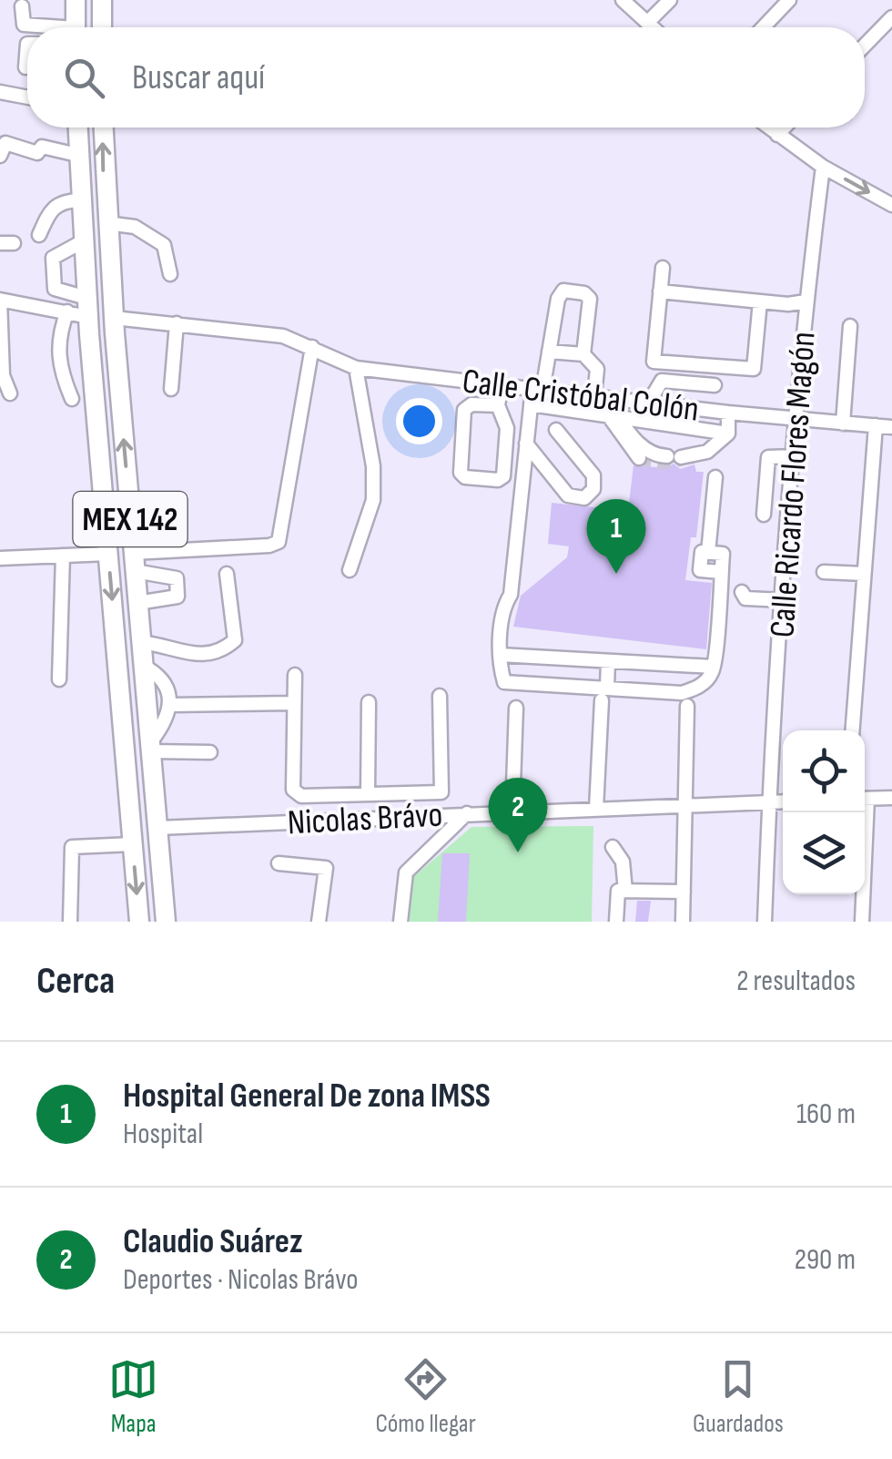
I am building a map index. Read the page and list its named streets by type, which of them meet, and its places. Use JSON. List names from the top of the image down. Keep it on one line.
{"streets":{"highway":["MEX 142"],"street":["Calle Cristóbal Colón","Calle Ricardo Flores Magón","Nicolas Brávo"]},"crossings":[["Calle Cristóbal Colón","Calle Ricardo Flores Magón"],["Calle Cristóbal Colón","MEX 142"],["Calle Ricardo Flores Magón","Nicolas Brávo"],["MEX 142","Nicolas Brávo"]],"page":{"search":"Buscar aquí","pins":["1","2"],"heading":["Cerca","2 resultados"],"list":[{"mark":"1","name":"Hospital General De zona IMSS","note":"Hospital","value":"160 m"},{"mark":"2","name":"Claudio Suárez","note":"Deportes · Nicolas Brávo","value":"290 m"}],"nav":["Mapa","Cómo llegar","Guardados"]}}
